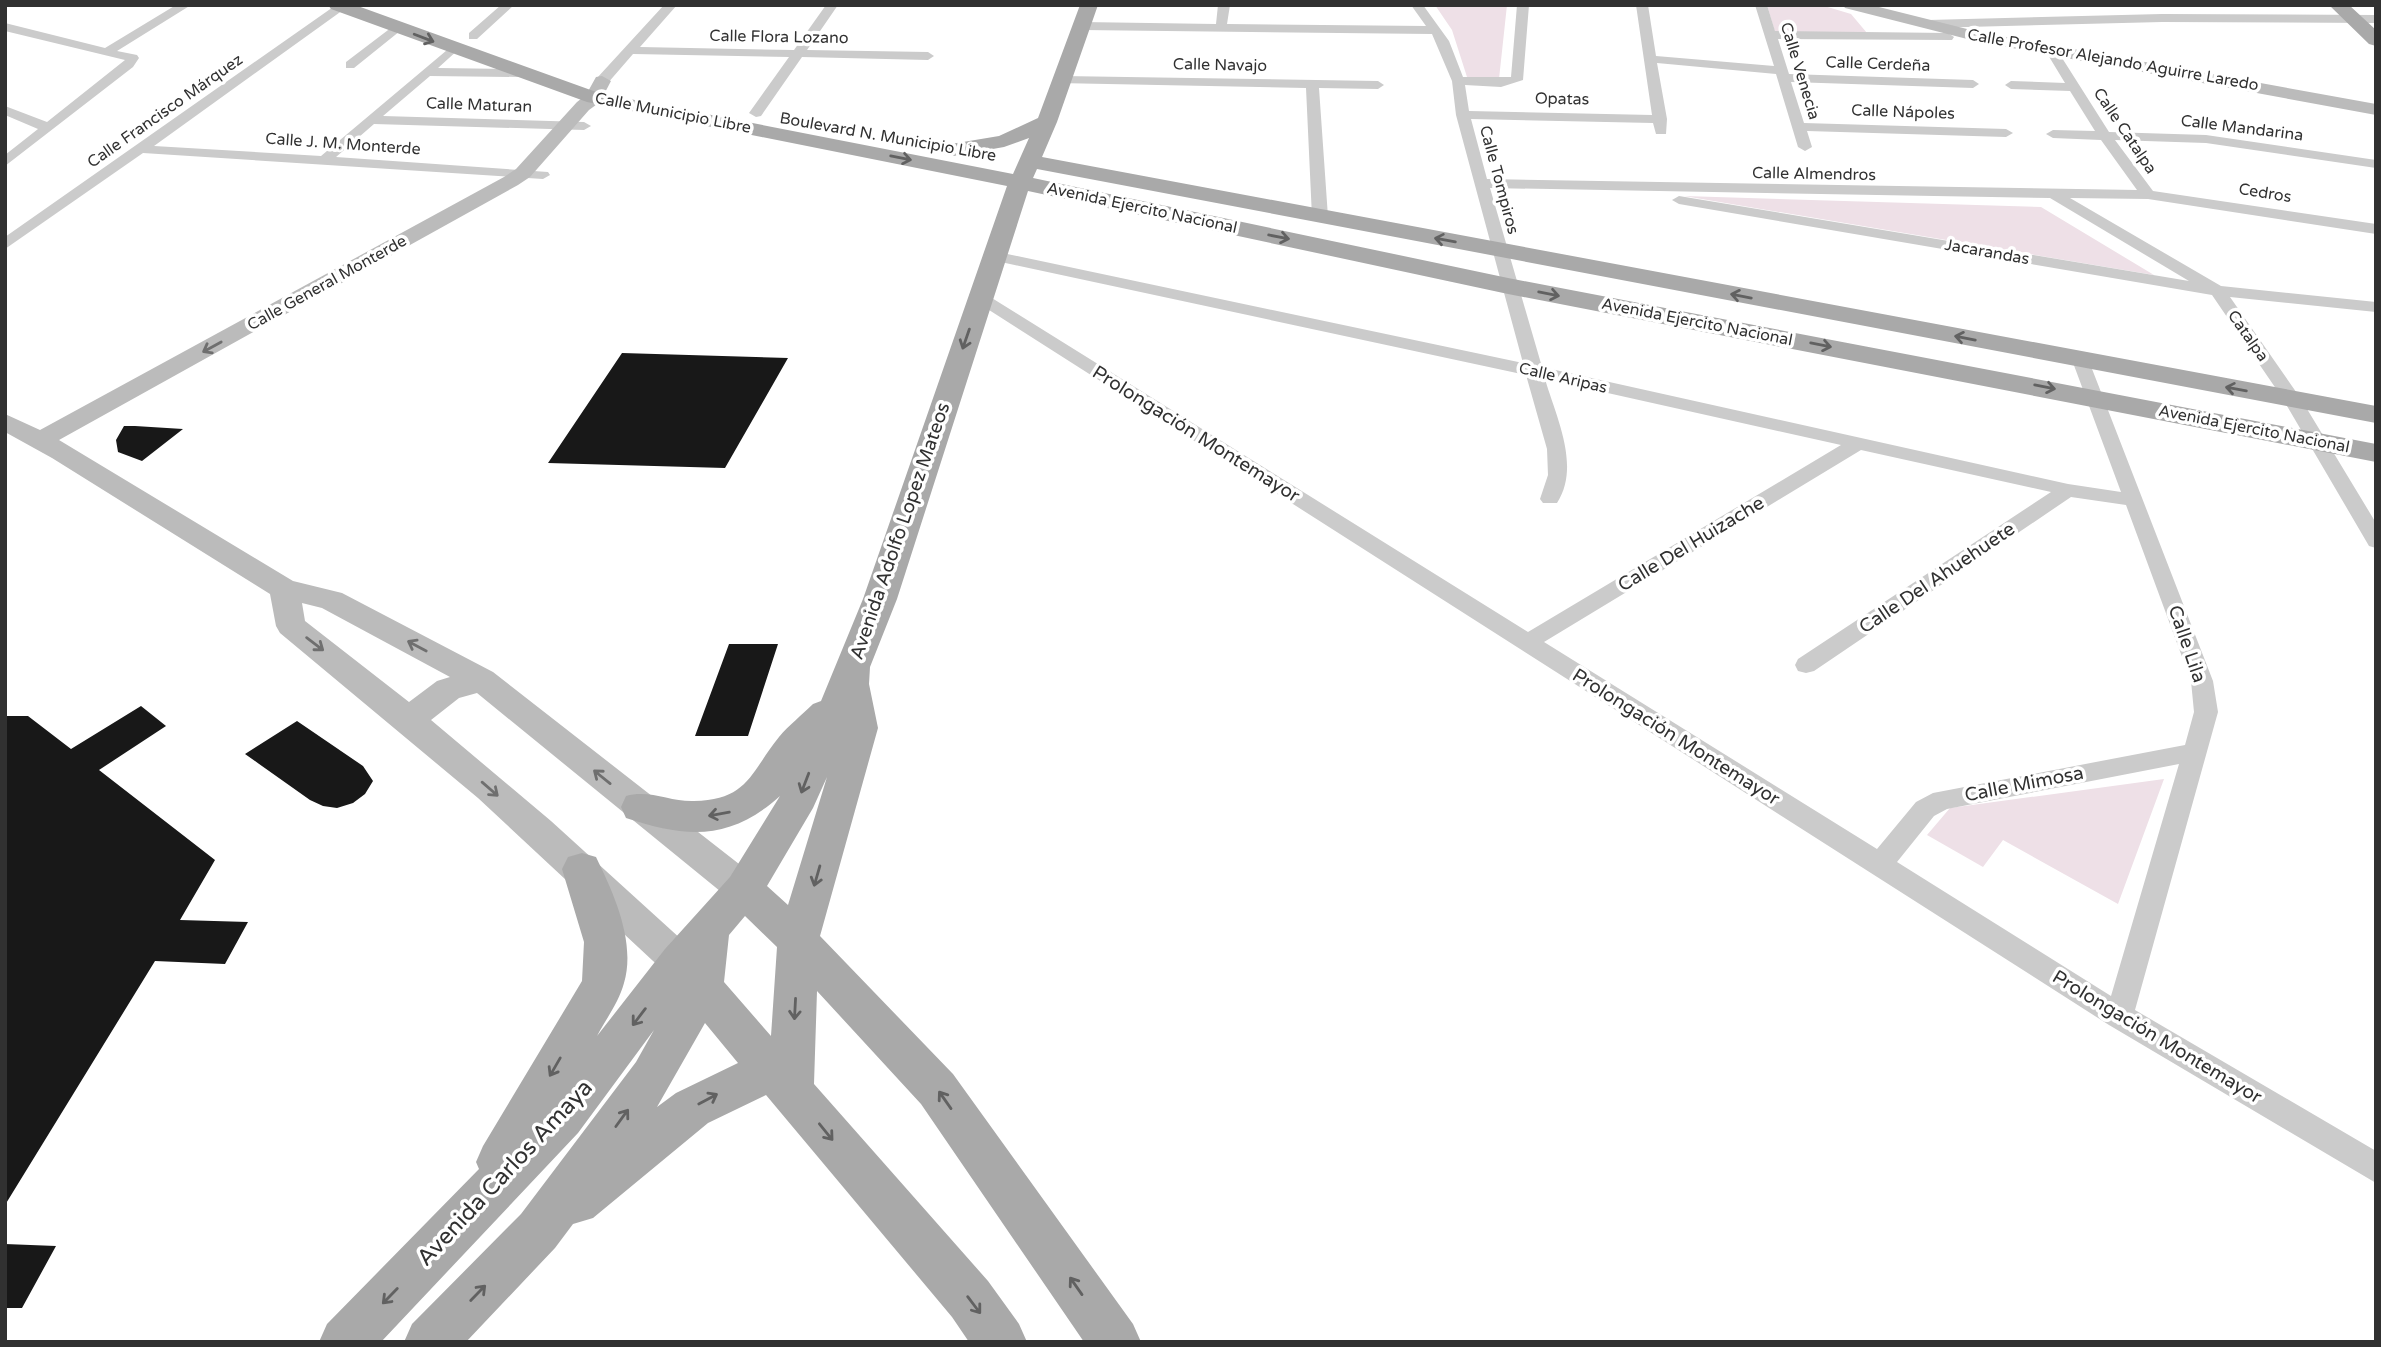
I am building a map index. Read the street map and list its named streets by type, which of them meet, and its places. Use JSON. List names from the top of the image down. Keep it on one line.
{"streets":{"main road":["Calle Profesor Alejando Aguirre Laredo","Calle Municipio Libre","Boulevard N. Municipio Libre","Avenida Ejercito Nacional","Calle General Monterde","Avenida Adolfo Lopez Mateos","Avenida Carlos Amaya"],"street":["Calle Flora Lozano","Calle Cerdeña","Calle Navajo","Calle Venecia","Opatas","Calle Maturan","Calle Francisco Márquez","Calle Nápoles","Calle Mandarina","Calle Catalpa","Calle J. M. Monterde","Calle Almendros","Calle Tompiros","Cedros","Jacarandas","Catalpa","Calle Aripas","Prolongación Montemayor","Calle Del Huizache","Calle Del Ahuehuete","Calle Lila","Calle Mimosa"]},"crossings":[["Calle Flora Lozano","Calle General Monterde"],["Calle Profesor Alejando Aguirre Laredo","Calle Catalpa"],["Calle Cerdeña","Calle Venecia"],["Calle Navajo","Avenida Adolfo Lopez Mateos"],["Calle Venecia","Calle Nápoles"],["Opatas","Calle Tompiros"],["Calle Maturan","Calle General Monterde"],["Calle Francisco Márquez","Calle Municipio Libre"],["Calle Francisco Márquez","Calle J. M. Monterde"],["Calle Municipio Libre","Boulevard N. Municipio Libre"],["Calle Municipio Libre","Avenida Ejercito Nacional"],["Calle Municipio Libre","Calle General Monterde"],["Calle Municipio Libre","Avenida Adolfo Lopez Mateos"],["Calle Mandarina","Calle Catalpa"],["Calle Catalpa","Calle Almendros"],["Calle Catalpa","Cedros"],["Boulevard N. Municipio Libre","Avenida Ejercito Nacional"],["Boulevard N. Municipio Libre","Calle General Monterde"],["Boulevard N. Municipio Libre","Avenida Adolfo Lopez Mateos"],["Calle J. M. Monterde","Calle General Monterde"],["Calle Almendros","Calle Tompiros"],["Calle Almendros","Cedros"],["Calle Almendros","Jacarandas"],["Calle Almendros","Catalpa"],["Calle Tompiros","Avenida Ejercito Nacional"],["Calle Tompiros","Calle Aripas"],["Avenida Ejercito Nacional","Catalpa"],["Avenida Ejercito Nacional","Avenida Adolfo Lopez Mateos"],["Avenida Ejercito Nacional","Calle Lila"],["Jacarandas","Catalpa"],["Calle Aripas","Avenida Adolfo Lopez Mateos"],["Calle Aripas","Calle Del Huizache"],["Calle Aripas","Calle Del Ahuehuete"],["Calle Aripas","Calle Lila"],["Prolongación Montemayor","Avenida Adolfo Lopez Mateos"],["Prolongación Montemayor","Calle Del Huizache"],["Prolongación Montemayor","Calle Lila"],["Prolongación Montemayor","Calle Mimosa"],["Avenida Adolfo Lopez Mateos","Avenida Carlos Amaya"],["Calle Lila","Calle Mimosa"]]}
